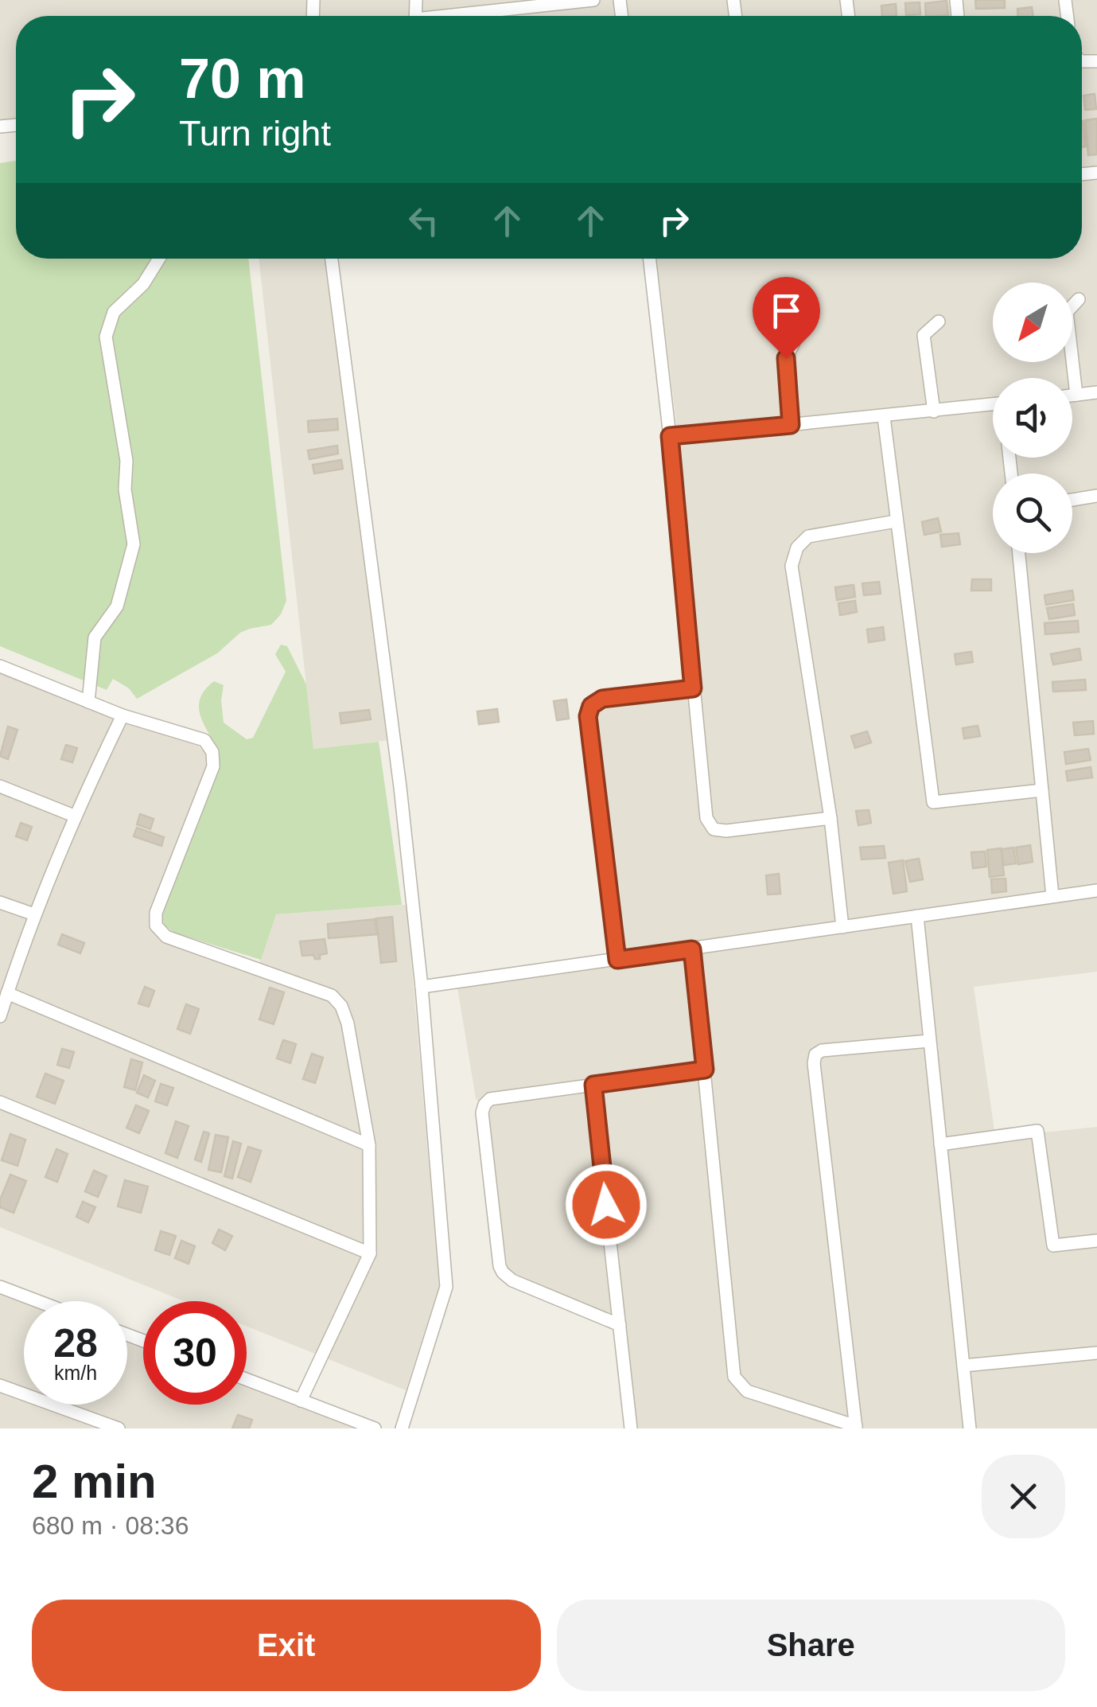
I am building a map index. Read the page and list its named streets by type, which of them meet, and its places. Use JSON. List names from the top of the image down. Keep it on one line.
{"north":"bottom left","page":{"turn":["70 m","Turn right"],"speed":"28 km/h","limit":"30","heading":["2 min","680 m · 08:36"],"buttons":["Exit","Share"]}}
